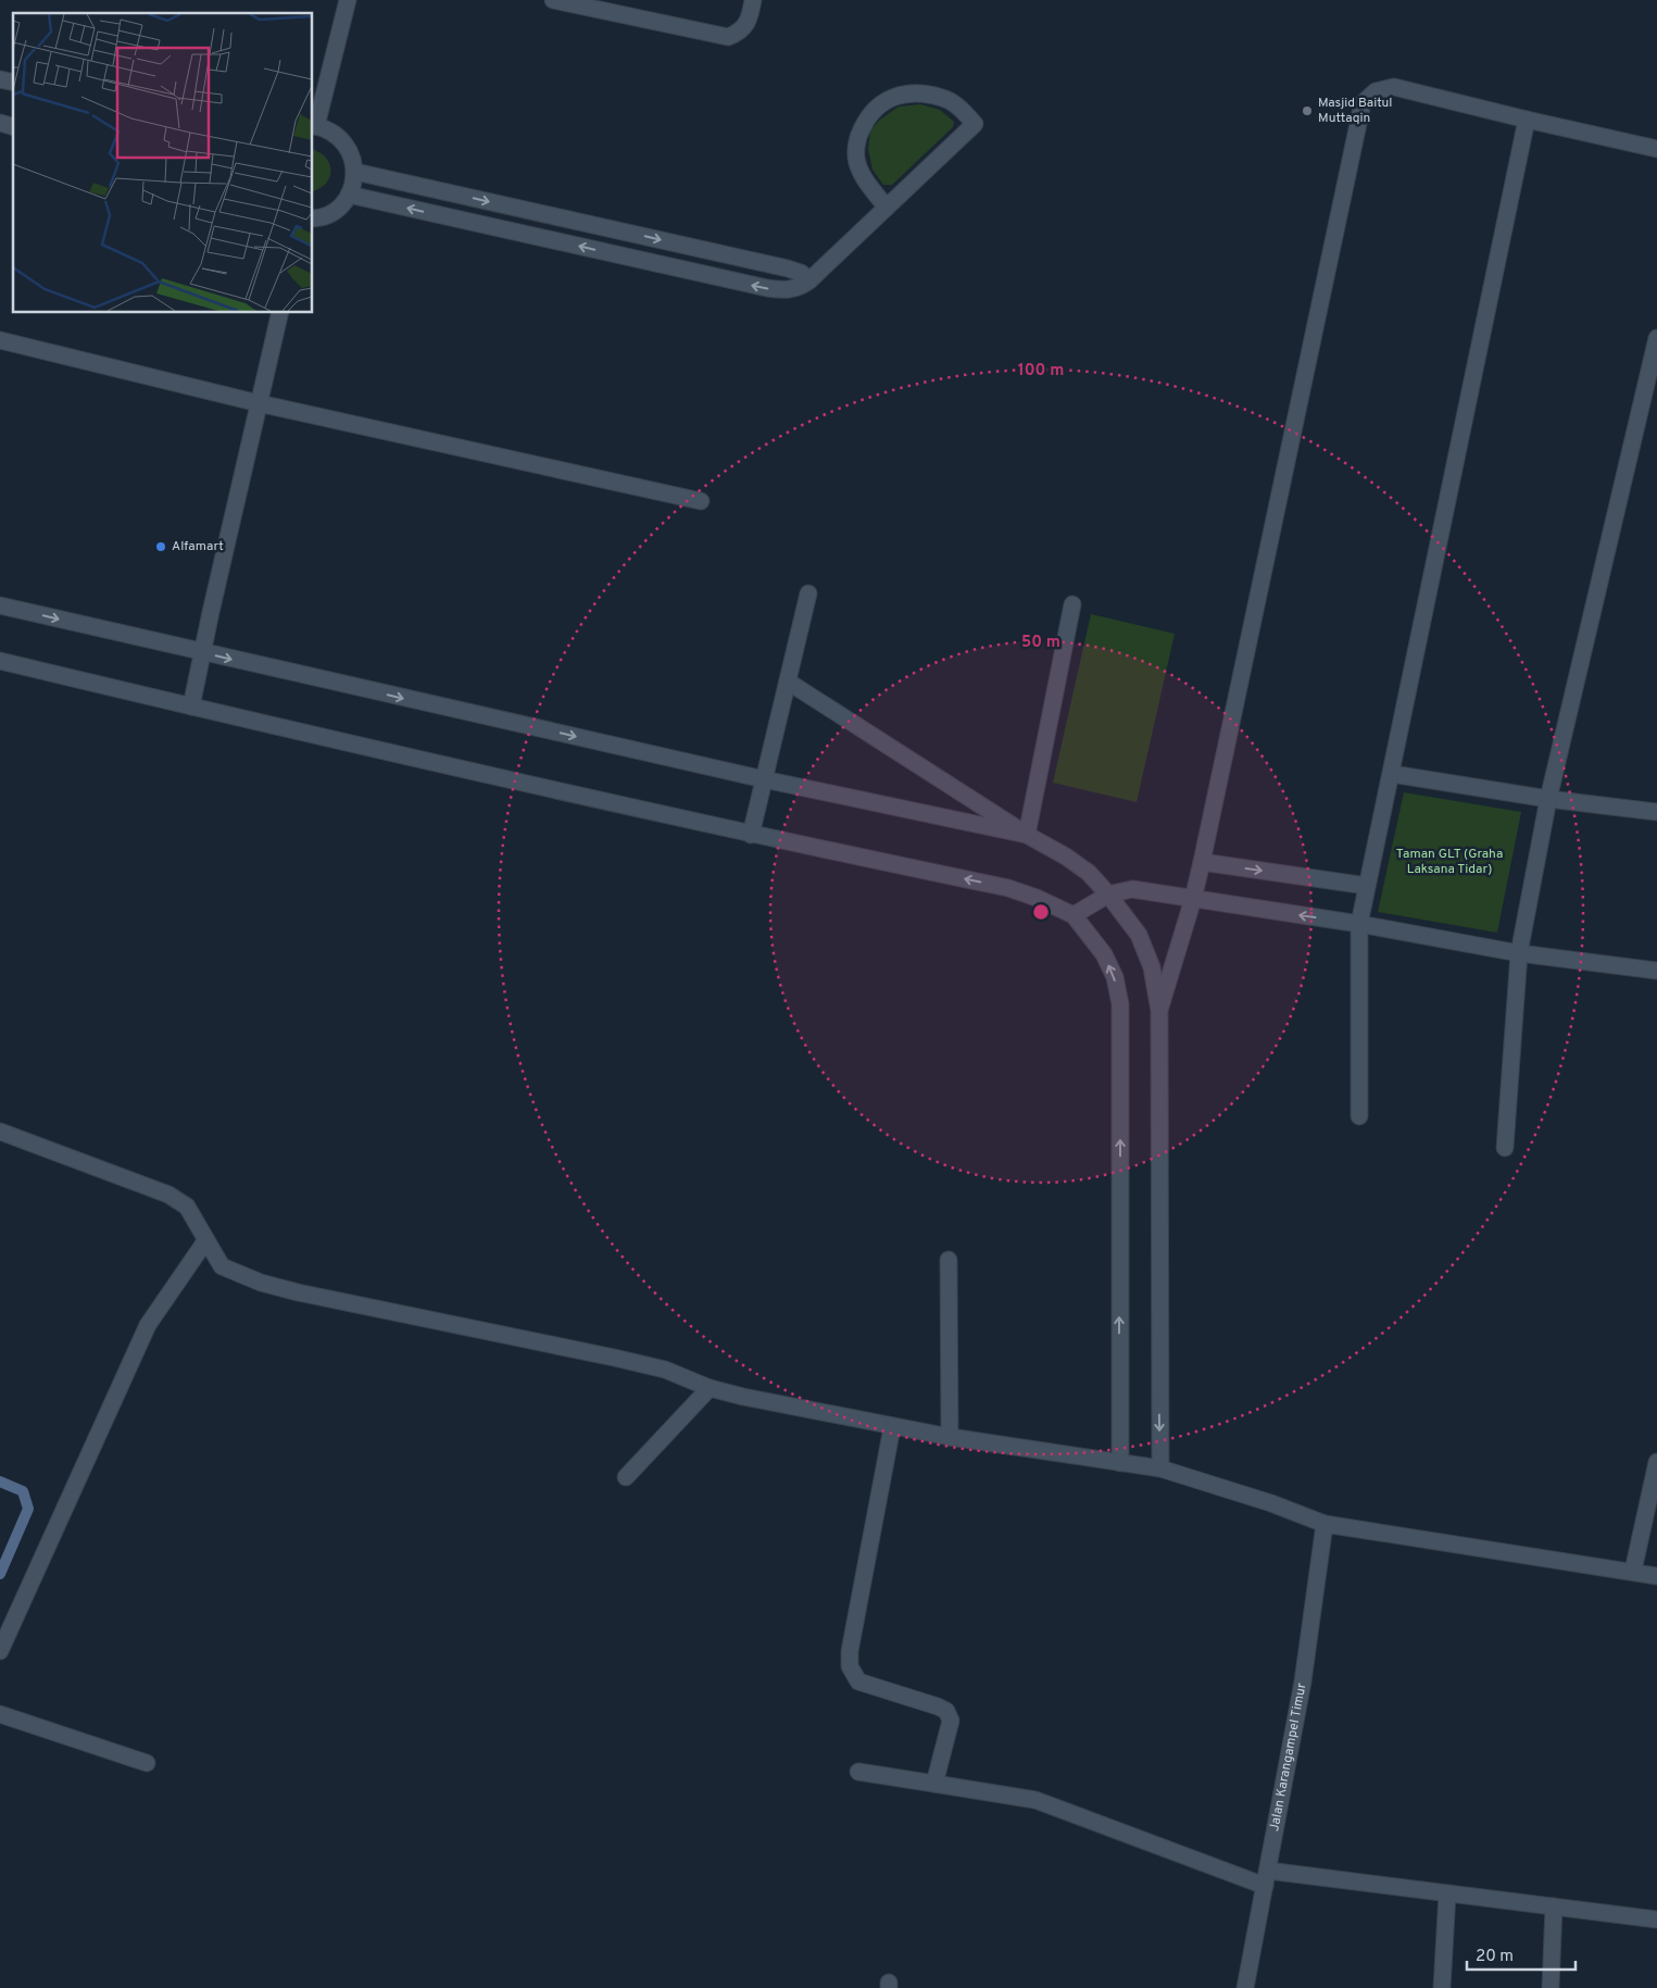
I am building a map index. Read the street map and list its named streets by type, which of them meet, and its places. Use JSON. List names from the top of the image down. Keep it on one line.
{"streets":{"street":["Jalan Karangampel Timur"]},"parks":["Taman GLT (Graha Laksana Tidar)"],"places":["Masjid Baitul Muttaqin","Alfamart"],"scale_bar":"20 m","rings":["100 m","50 m"]}
